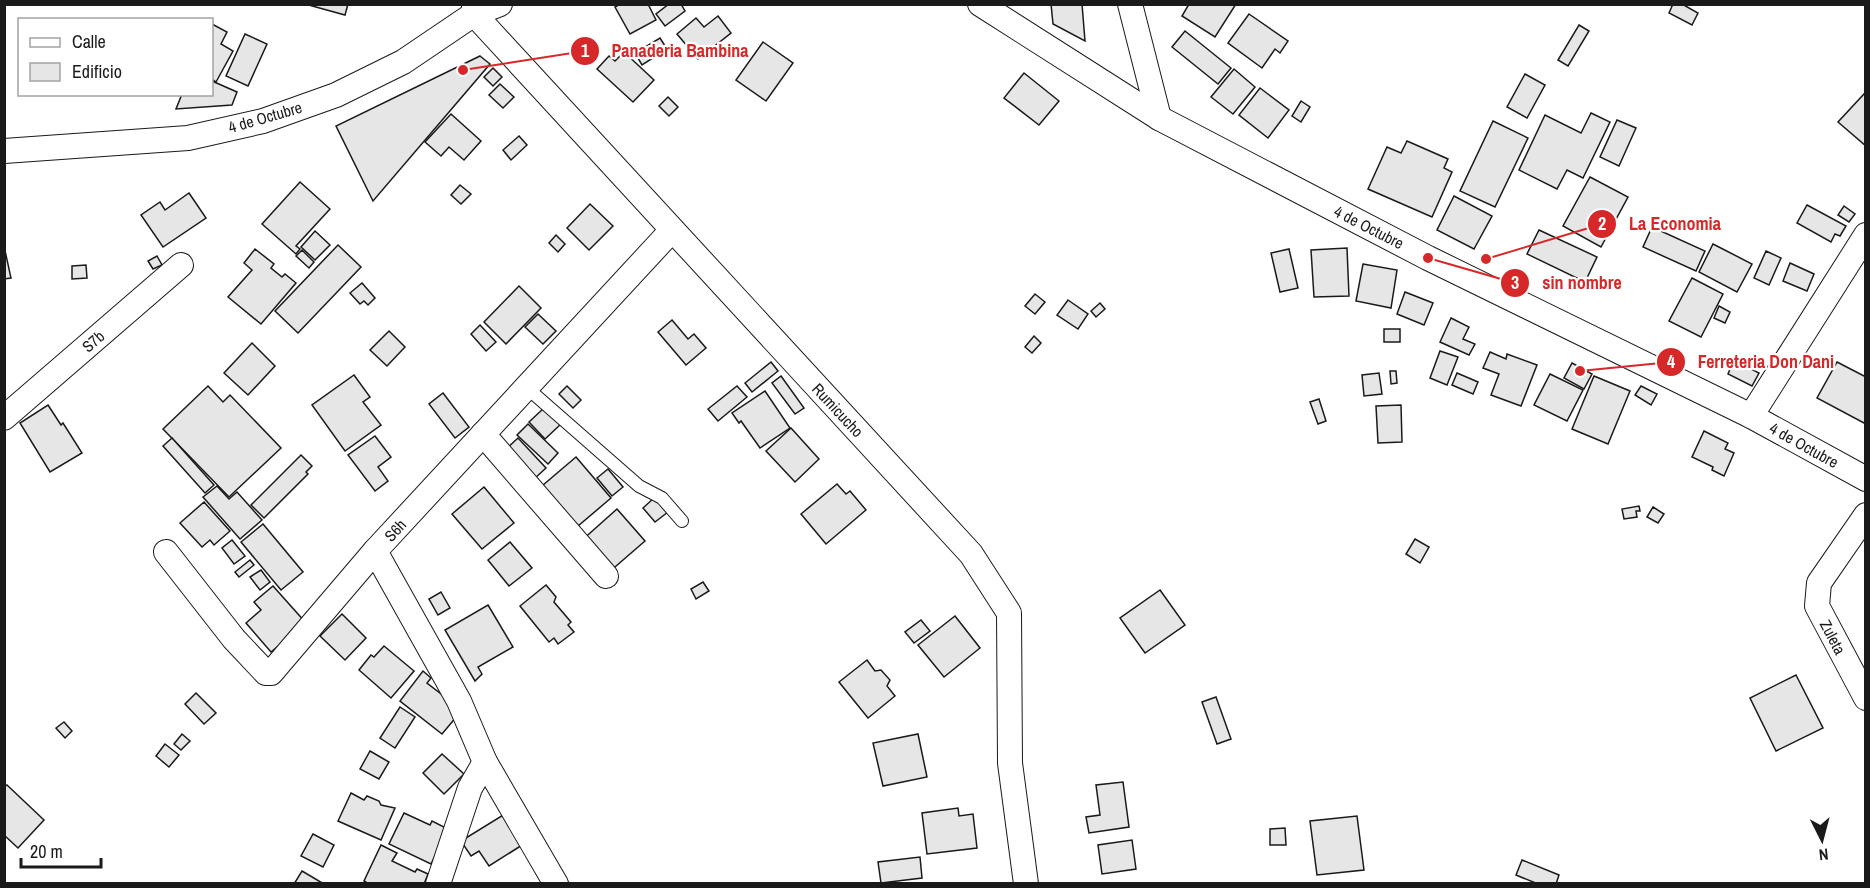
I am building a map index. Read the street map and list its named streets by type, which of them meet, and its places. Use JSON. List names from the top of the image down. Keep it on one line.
{"streets":{"street":["4 de Octubre","S7b","Rumicucho","S6h","Zuleta"]},"crossings":[["4 de Octubre","Rumicucho"],["Rumicucho","S6h"]],"places":["Panaderia Bambina","sin nombre","La Economia","Ferreteria Don Dani"],"legend":["Calle","Edificio"],"scale_bar":"20 m","north":"bottom"}
